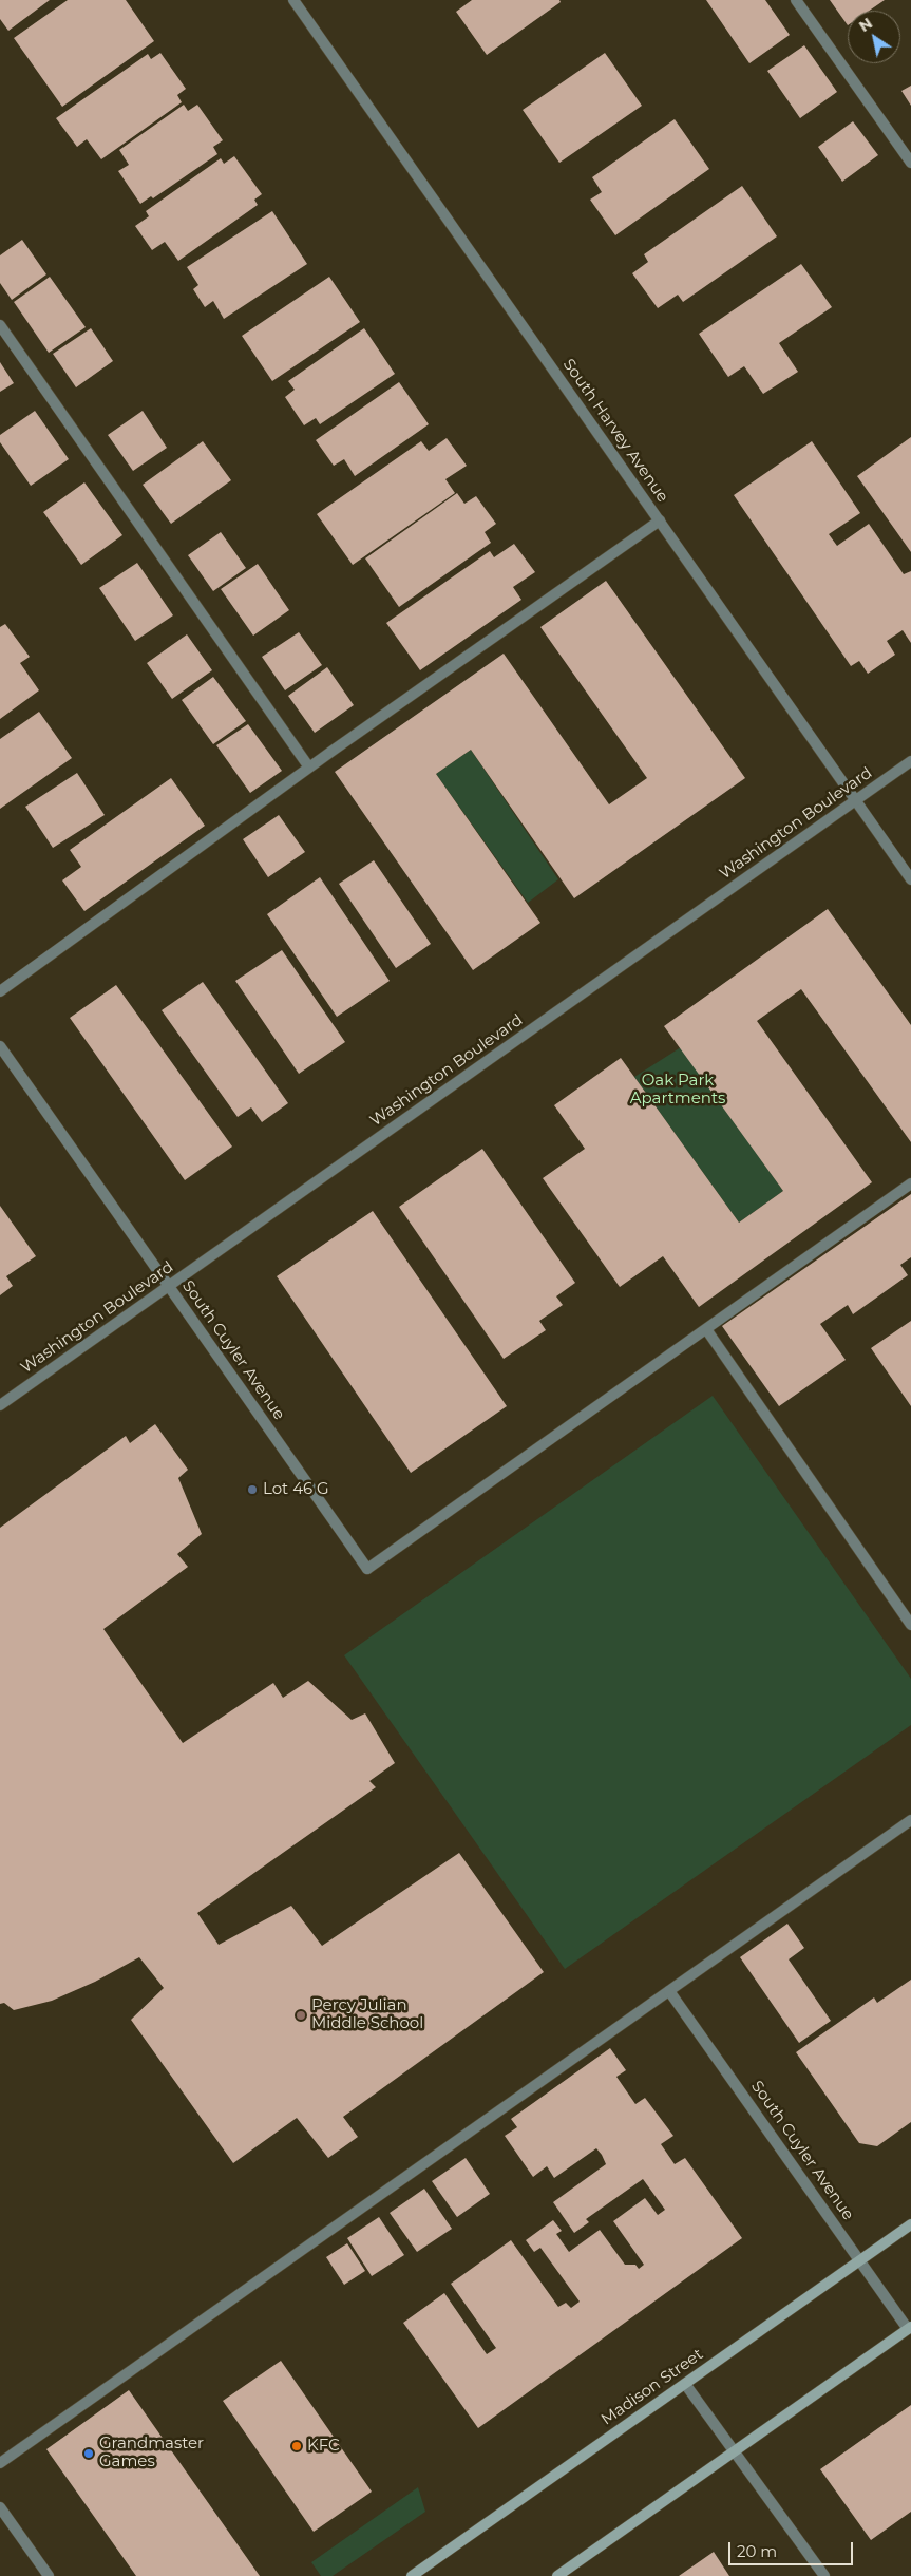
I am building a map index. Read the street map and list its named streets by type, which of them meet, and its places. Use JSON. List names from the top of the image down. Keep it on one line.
{"streets":{"main road":["Madison Street"],"street":["South Harvey Avenue","Washington Boulevard","South Cuyler Avenue"]},"crossings":[["South Harvey Avenue","Washington Boulevard"],["Washington Boulevard","South Cuyler Avenue"],["South Cuyler Avenue","Madison Street"]],"parks":["Oak Park Apartments"],"places":["Lot 46 G","Percy Julian Middle School","KFC","Grandmaster Games"],"scale_bar":"20 m","north":"top left"}
